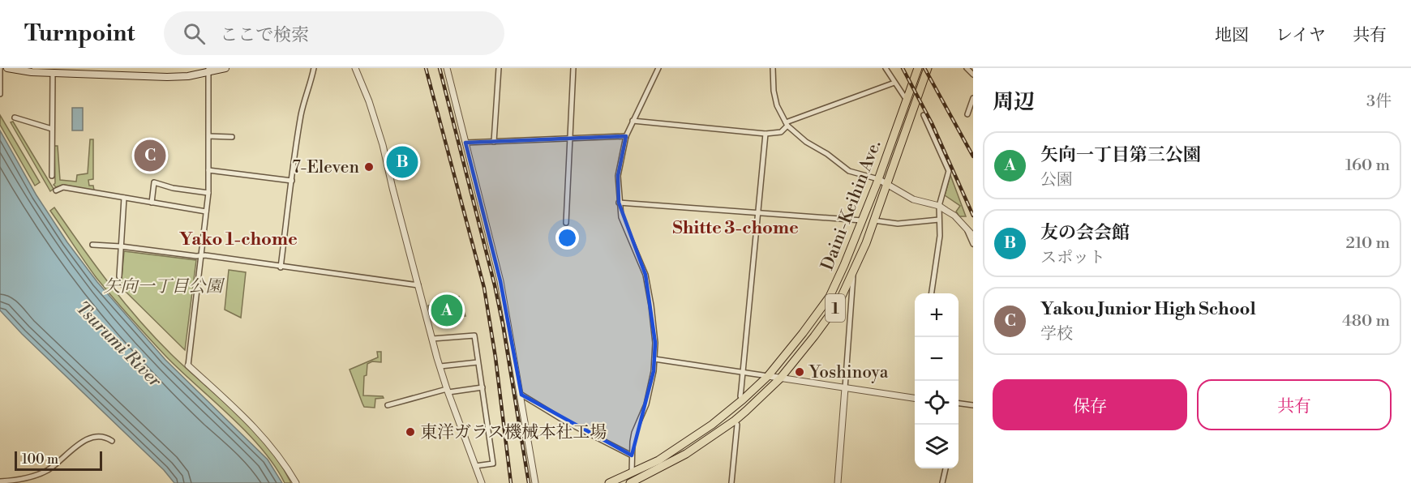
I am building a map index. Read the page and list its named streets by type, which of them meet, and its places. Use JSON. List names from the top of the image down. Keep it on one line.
{"streets":{"highway":["Daini-Keihin Ave.","1"]},"districts":["Shitte 3-chome","Yako 1-chome"],"water":["Tsurumi River"],"parks":["矢向一丁目公園"],"places":["7-Eleven","Yoshinoya","東洋ガラス機械本社工場"],"scale_bar":"100 m","page":{"header":"Turnpoint","search":"ここで検索","nav":["地図","レイヤ","共有"],"heading":["周辺","3件"],"list":[{"mark":"A","name":"矢向一丁目第三公園","note":"公園","value":"160 m"},{"mark":"B","name":"友の会会館","note":"スポット","value":"210 m"},{"mark":"C","name":"Yakou Junior High School","note":"学校","value":"480 m"}],"pins":["C","B","A"],"map_buttons":["+","−"],"buttons":["保存","共有"],"scale":"100 m"}}
